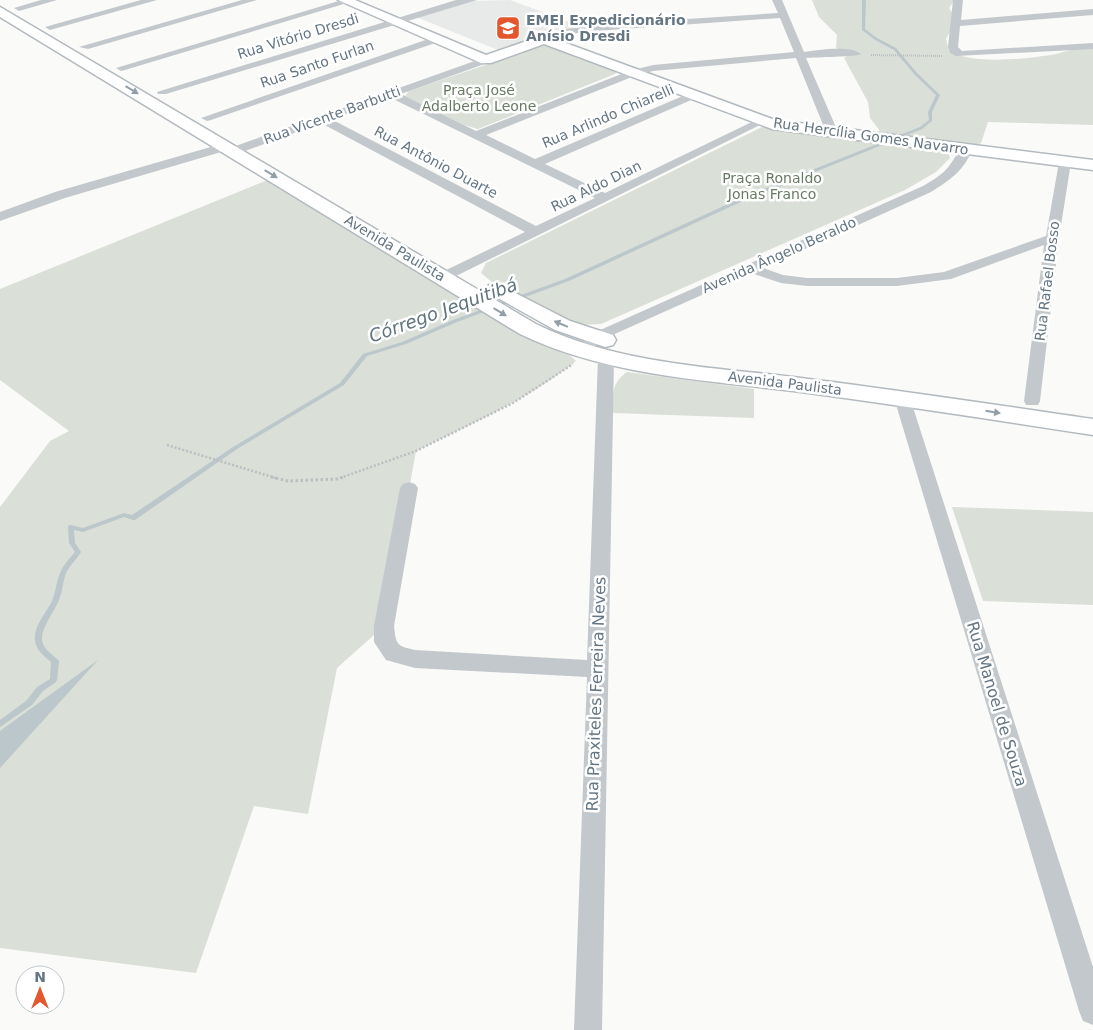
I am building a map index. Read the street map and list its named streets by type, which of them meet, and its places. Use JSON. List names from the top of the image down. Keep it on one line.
{"streets":{"street":["Rua Vitório Dresdi","Rua Santo Furlan","Rua Vicente Barbutti","Rua Arlindo Chiarelli","Rua Hercília Gomes Navarro","Rua Antônio Duarte","Rua Aldo Dian","Avenida Paulista","Avenida Ângelo Beraldo","Rua Rafael Bosso","Rua Praxiteles Ferreira Neves","Rua Manoel de Souza"]},"crossings":[["Rua Vitório Dresdi","Avenida Paulista"],["Rua Santo Furlan","Avenida Paulista"],["Rua Vicente Barbutti","Rua Hercília Gomes Navarro"],["Rua Vicente Barbutti","Rua Antônio Duarte"],["Rua Vicente Barbutti","Avenida Paulista"],["Rua Arlindo Chiarelli","Rua Hercília Gomes Navarro"],["Rua Hercília Gomes Navarro","Rua Aldo Dian"],["Rua Hercília Gomes Navarro","Avenida Ângelo Beraldo"],["Rua Hercília Gomes Navarro","Rua Rafael Bosso"],["Rua Antônio Duarte","Rua Aldo Dian"],["Rua Aldo Dian","Avenida Paulista"],["Avenida Paulista","Avenida Ângelo Beraldo"],["Avenida Paulista","Rua Rafael Bosso"],["Avenida Paulista","Rua Praxiteles Ferreira Neves"],["Avenida Paulista","Rua Manoel de Souza"]],"water":["Córrego Jequitibá"],"parks":["Praça José Adalberto Leone","Praça Ronaldo Jonas Franco"],"places":{"school or university":["EMEI Expedicionário Anísio Dresdi"]},"north":"top"}
